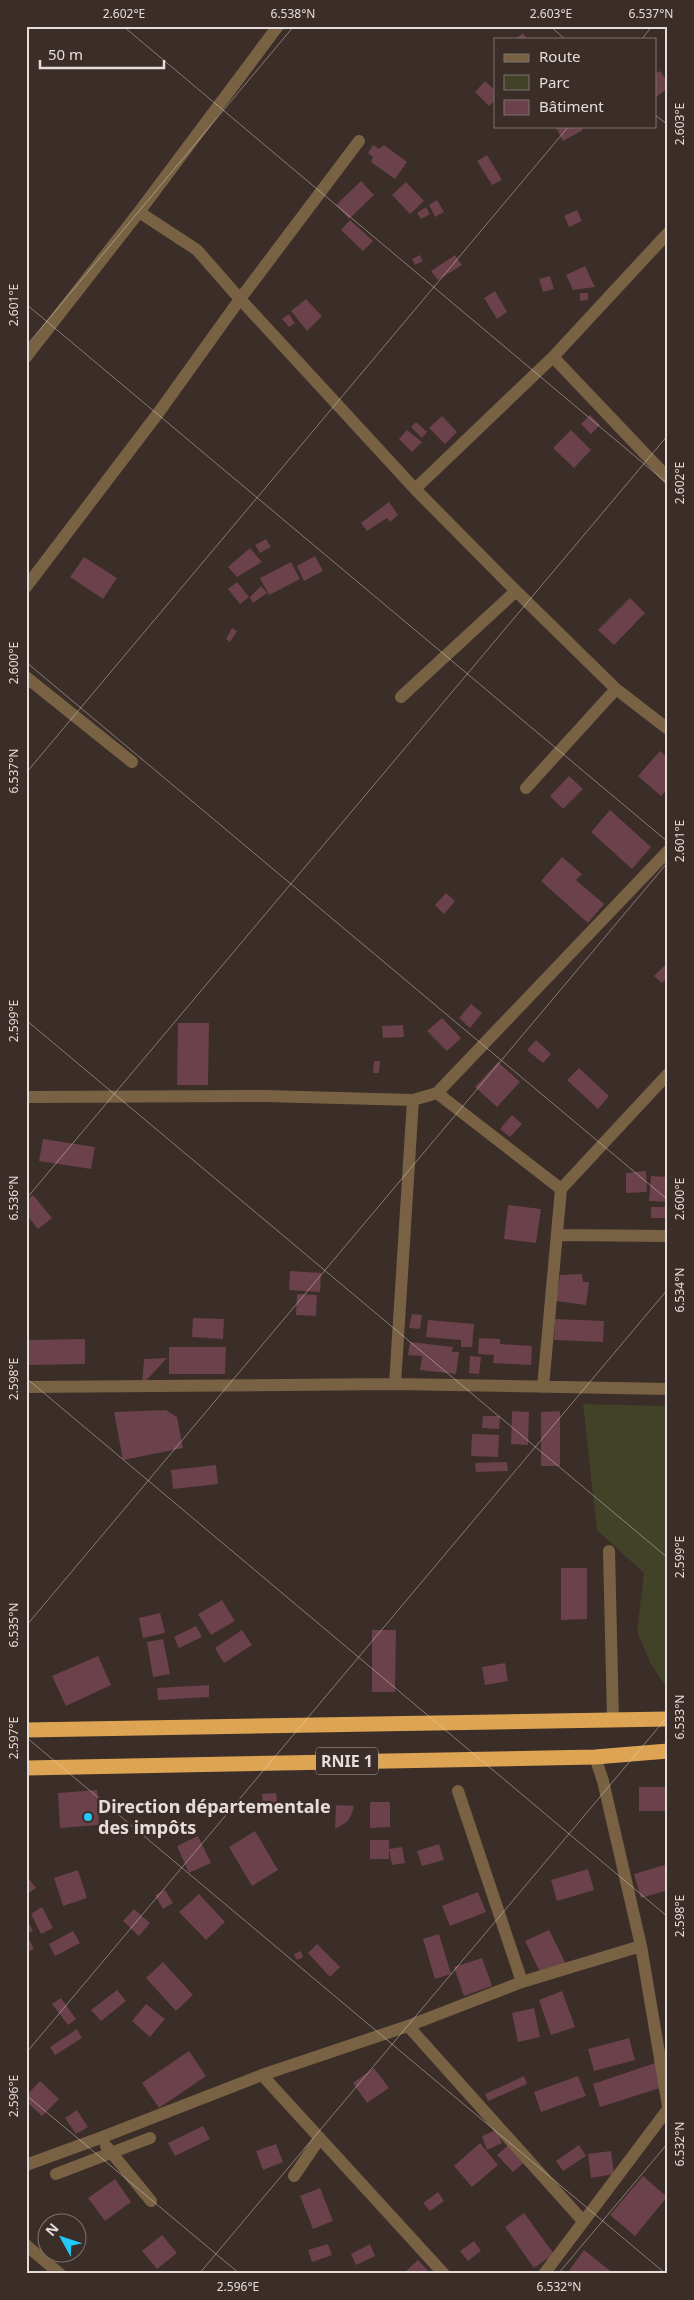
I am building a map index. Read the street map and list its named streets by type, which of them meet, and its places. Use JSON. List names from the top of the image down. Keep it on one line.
{"streets":{"highway":["RNIE 1"]},"places":["Direction départementale des impôts"],"legend":["Route","Parc","Bâtiment"],"scale_bar":"50 m","north":"top left","coordinates":["2.602°E","6.538°N","2.603°E","6.537°N","2.601°E","2.600°E","2.599°E","6.536°N","6.534°N","2.598°E","6.535°N","6.533°N","2.597°E","2.596°E","6.532°N"]}
